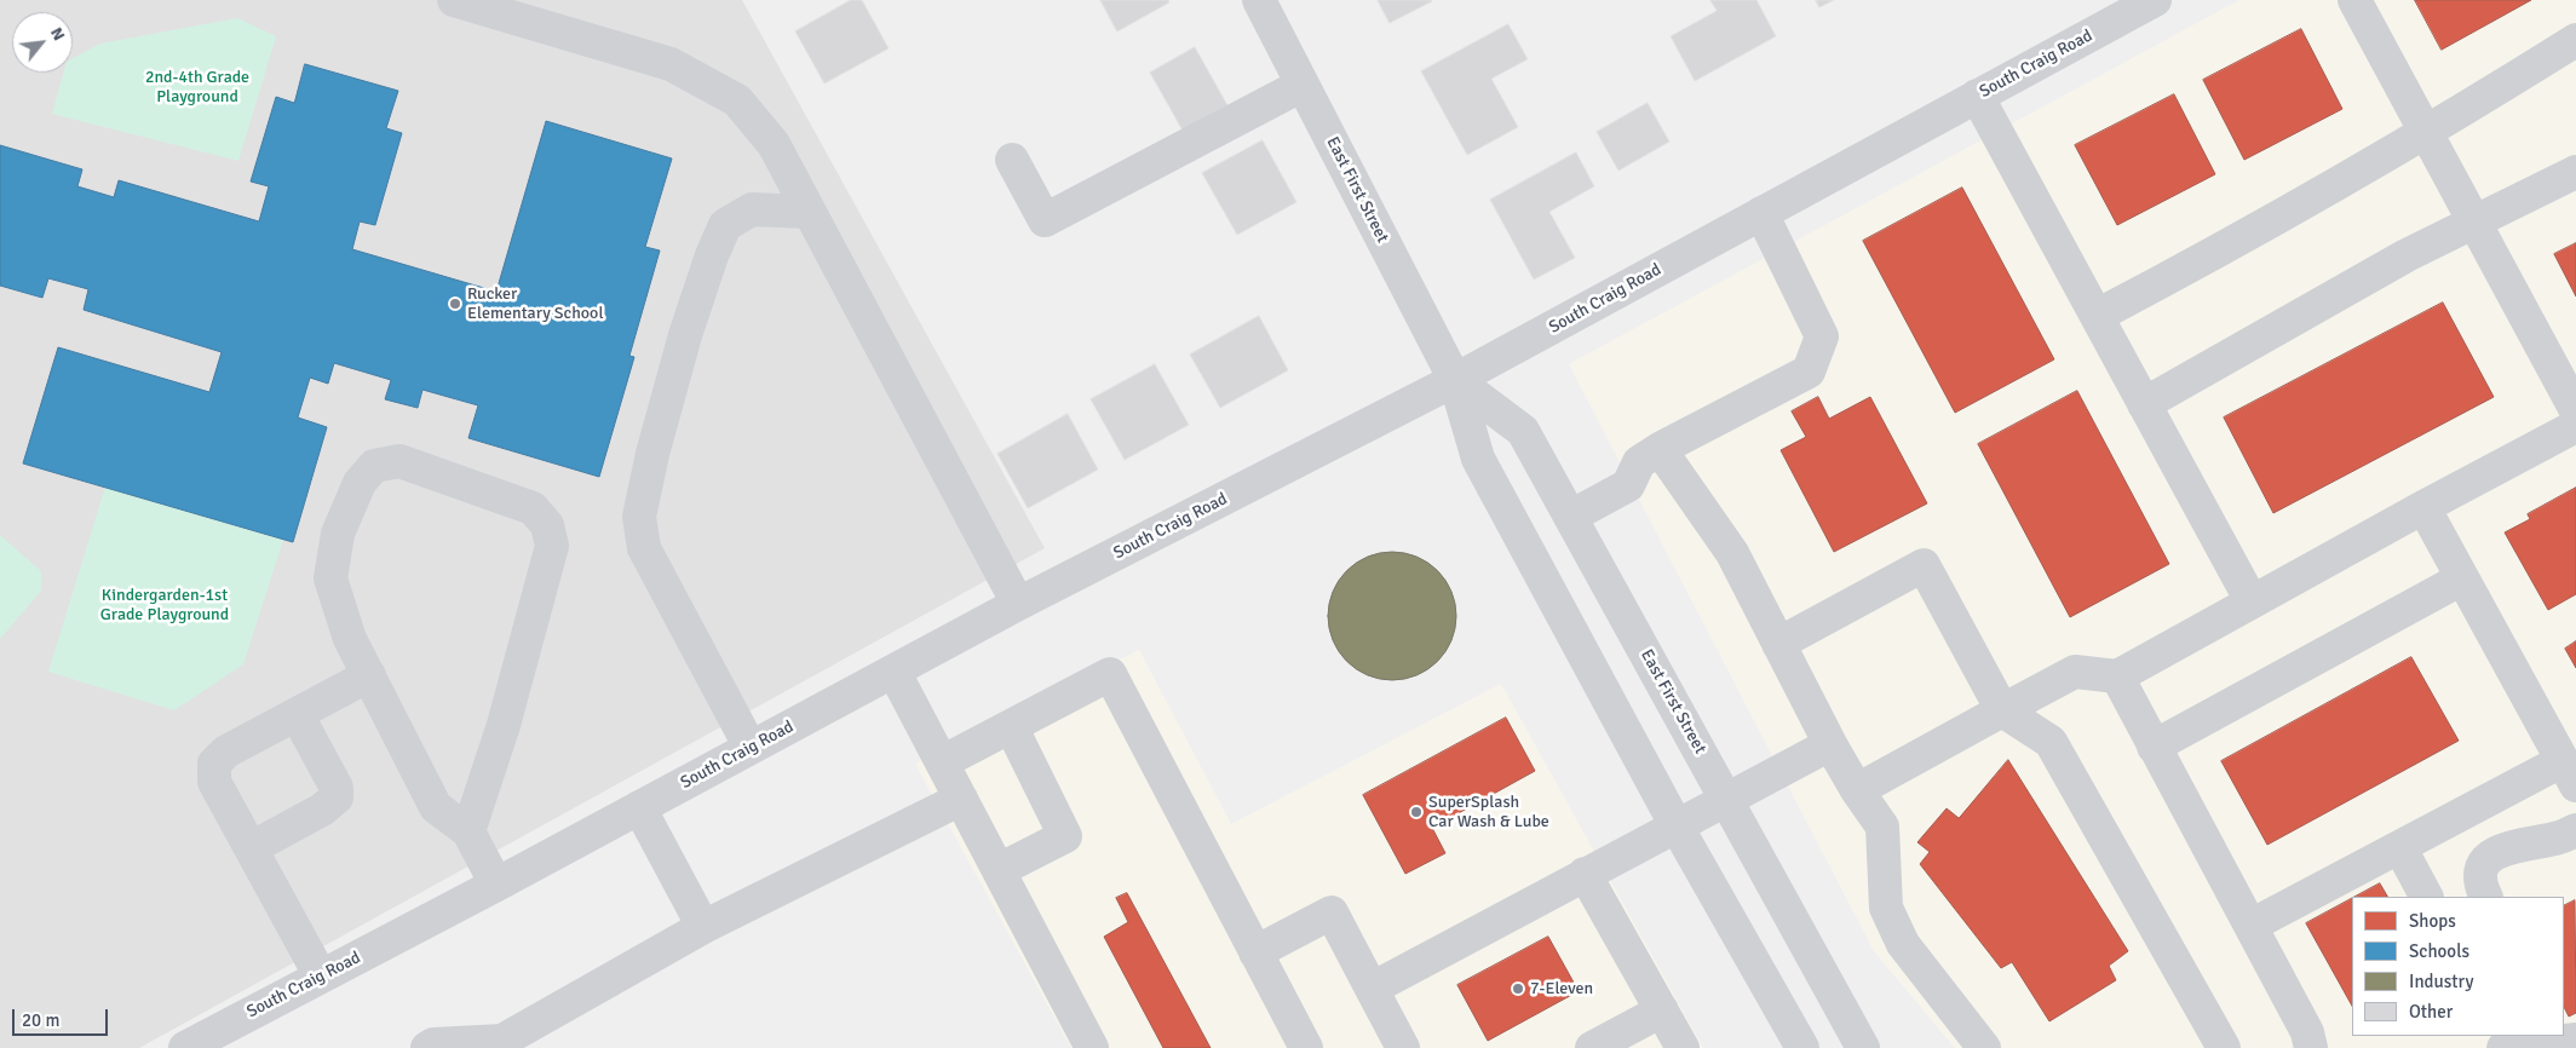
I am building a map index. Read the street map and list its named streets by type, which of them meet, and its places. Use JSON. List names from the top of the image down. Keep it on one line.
{"streets":{"street":["South Craig Road","East First Street"]},"crossings":[["South Craig Road","East First Street"]],"parks":["2nd-4th Grade Playground","Kindergarden-1st Grade Playground"],"places":["Rucker Elementary School","SuperSplash Car Wash & Lube","7-Eleven"],"legend":["Shops","Schools","Industry","Other"],"scale_bar":"20 m","north":"top right"}
